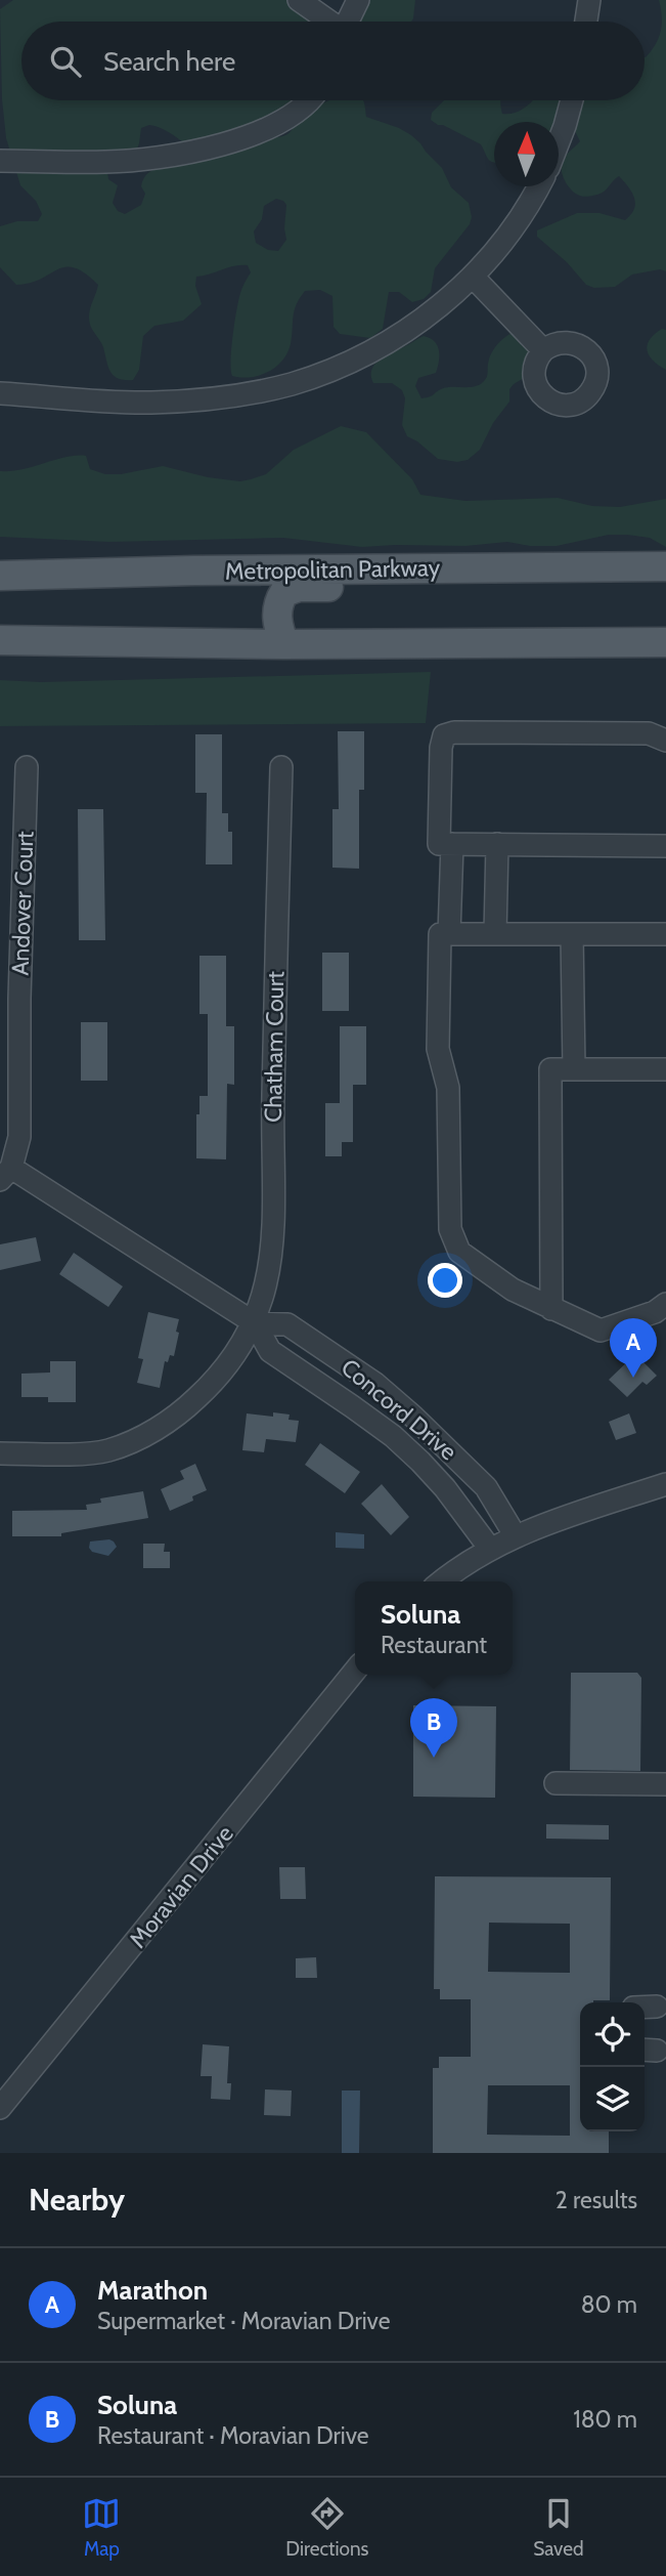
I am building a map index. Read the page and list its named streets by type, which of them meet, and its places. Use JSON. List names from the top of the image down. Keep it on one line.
{"streets":{"main road":["Metropolitan Parkway"],"street":["Andover Court","Chatham Court","Concord Drive","Moravian Drive"]},"crossings":[["Andover Court","Concord Drive"],["Chatham Court","Concord Drive"]],"north":"top","page":{"search":"Search here","pins":["A","B"],"popup":["Soluna","Restaurant"],"heading":["Nearby","2 results"],"list":[{"mark":"A","name":"Marathon","note":"Supermarket · Moravian Drive","value":"80 m"},{"mark":"B","name":"Soluna","note":"Restaurant · Moravian Drive","value":"180 m"}],"nav":["Map","Directions","Saved"]}}
